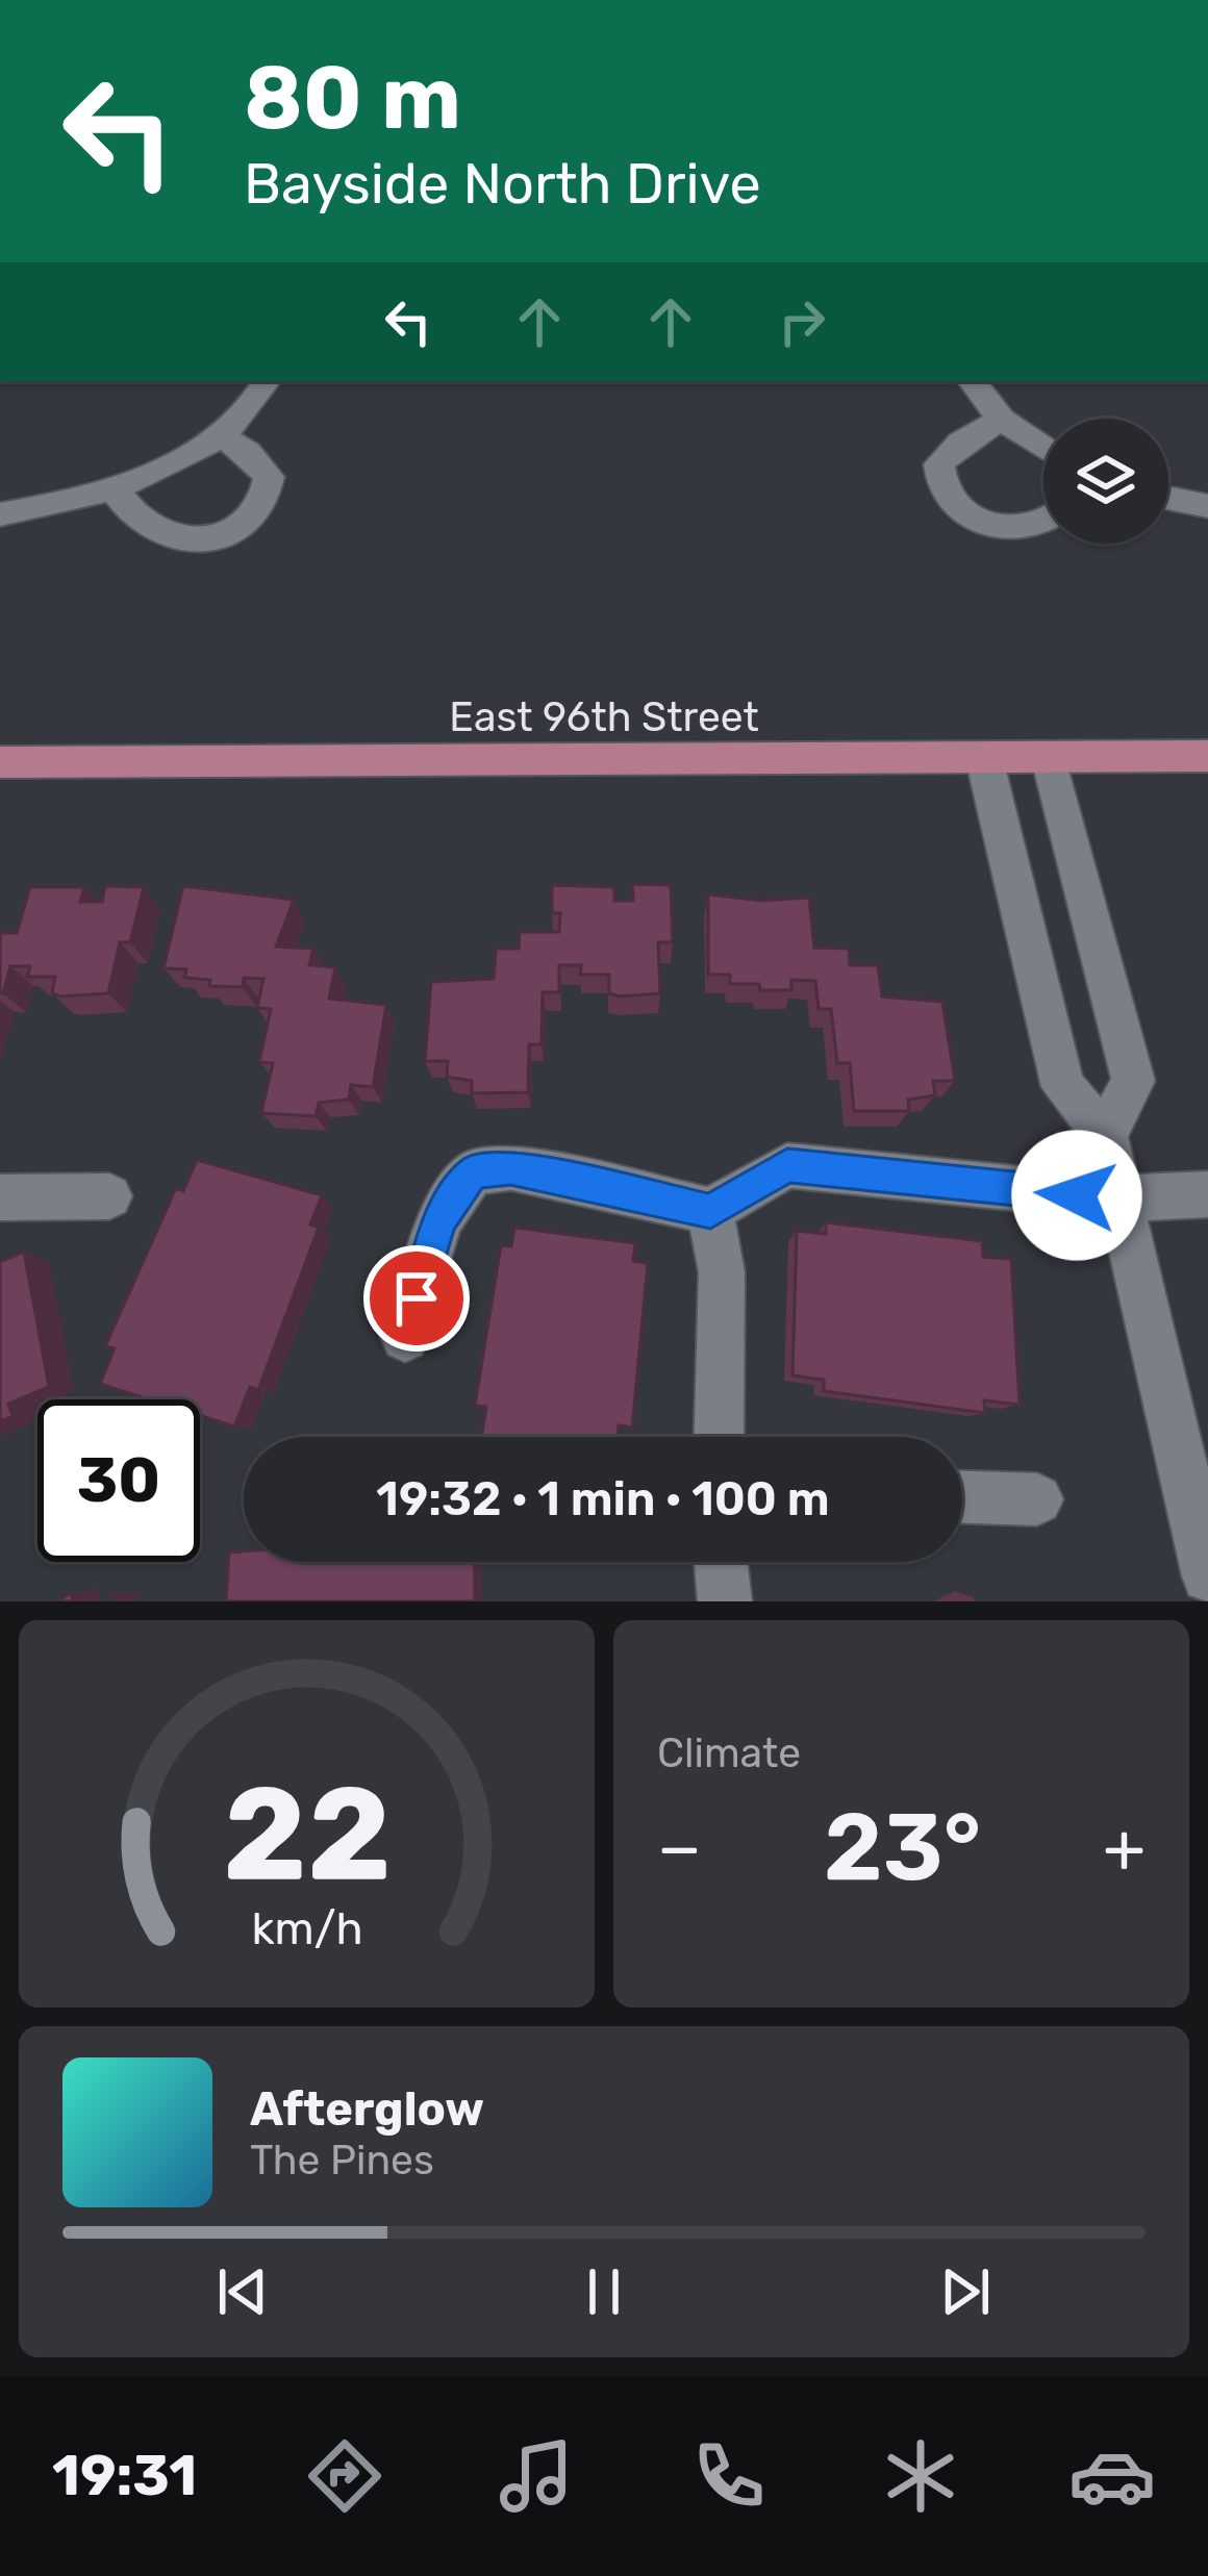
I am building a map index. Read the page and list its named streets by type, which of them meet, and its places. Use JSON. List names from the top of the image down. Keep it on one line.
{"streets":{"main road":["East 96th Street"]},"page":{"turn":["80 m","Bayside North Drive"],"limit":"30","trip":"19:32 · 1 min · 100 m","tile":"Climate","heat":["−","23°","+"],"song":["Afterglow","The Pines"],"tabs":"19:31","gauge":["22","km/h"]}}
